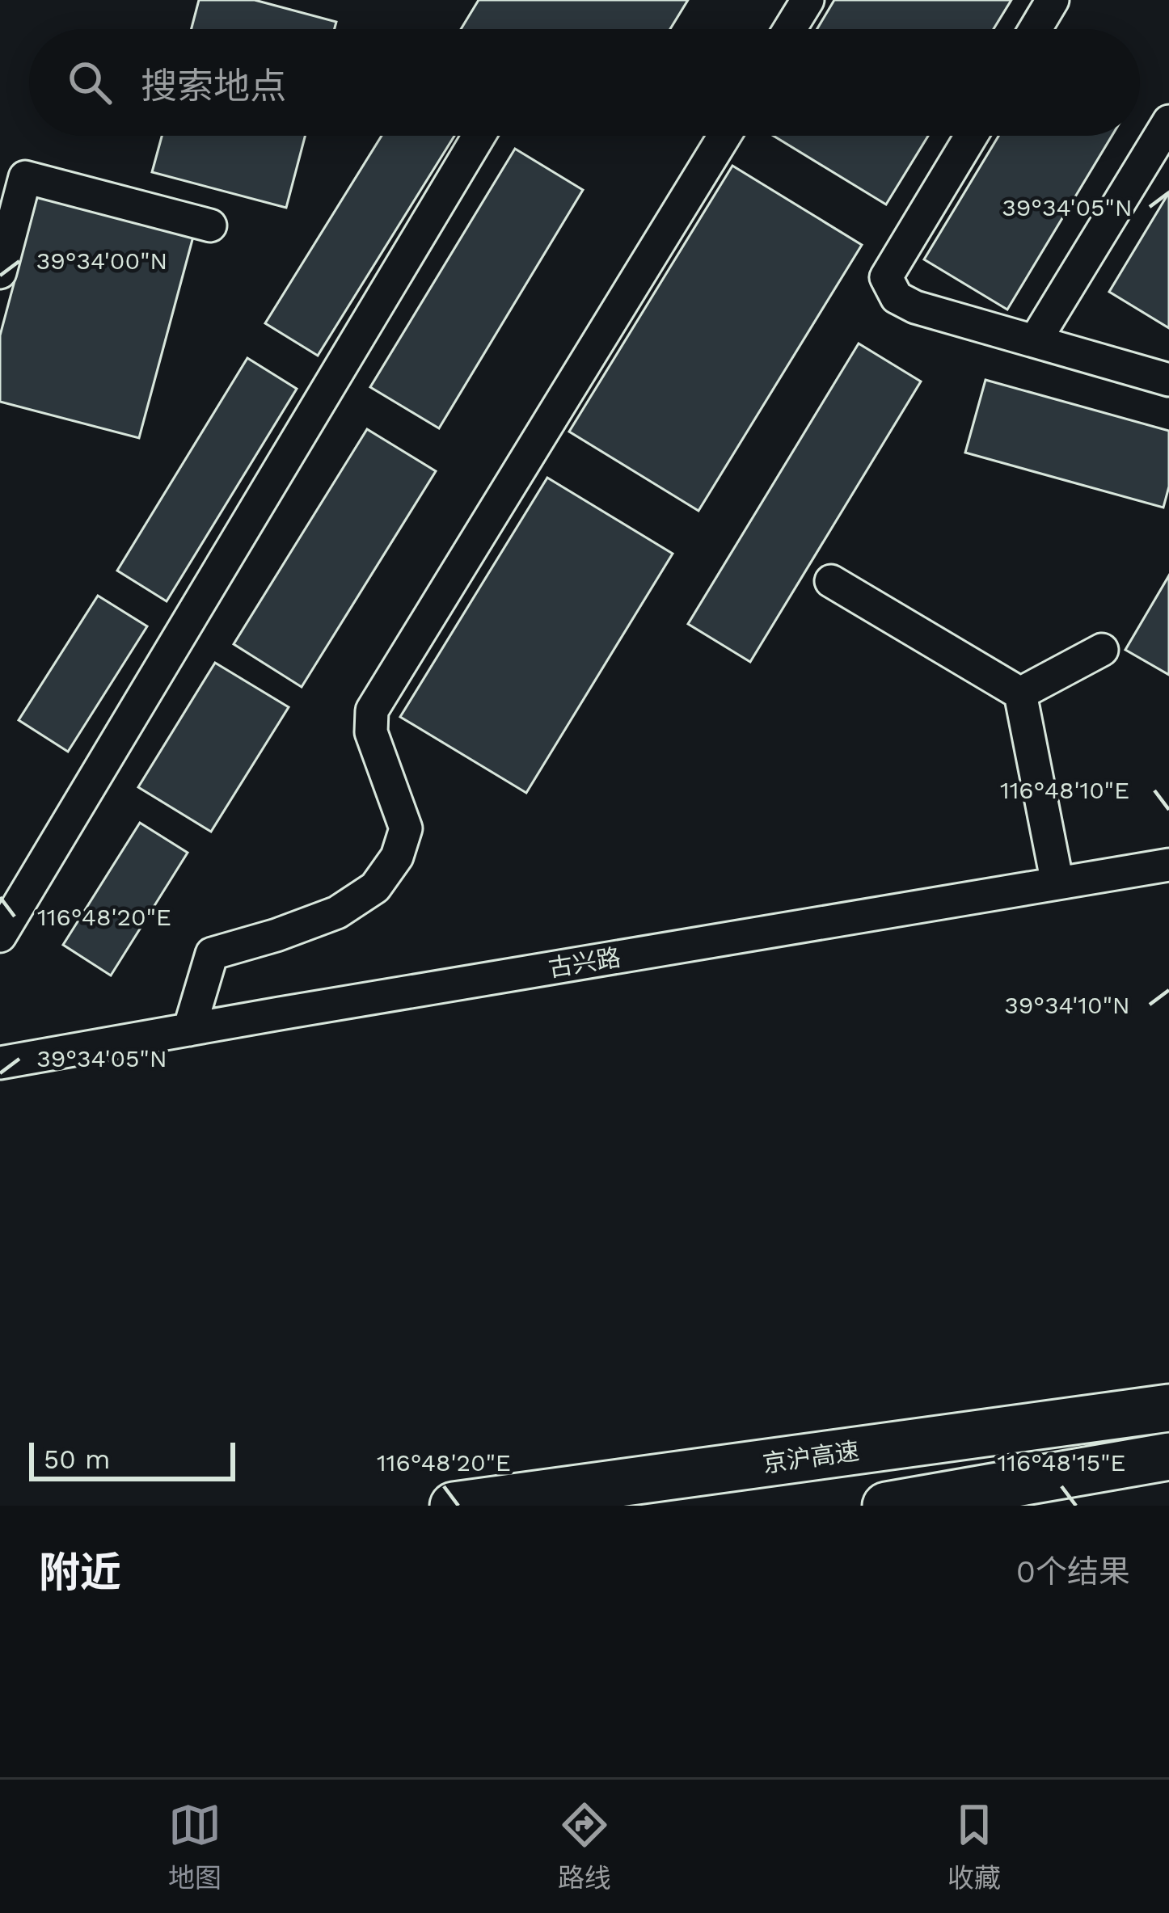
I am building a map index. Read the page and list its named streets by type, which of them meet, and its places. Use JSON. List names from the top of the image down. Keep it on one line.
{"streets":{"highway":["京沪高速"],"street":["古兴路"]},"scale_bar":"50 m","page":{"search":"搜索地点","scale":"50 m","heading":["附近","0个结果"],"nav":["地图","路线","收藏"]},"coordinates":["39°34'05\"N","39°34'00\"N","116°48'10\"E","116°48'20\"E","39°34'10\"N","116°48'15\"E"]}
